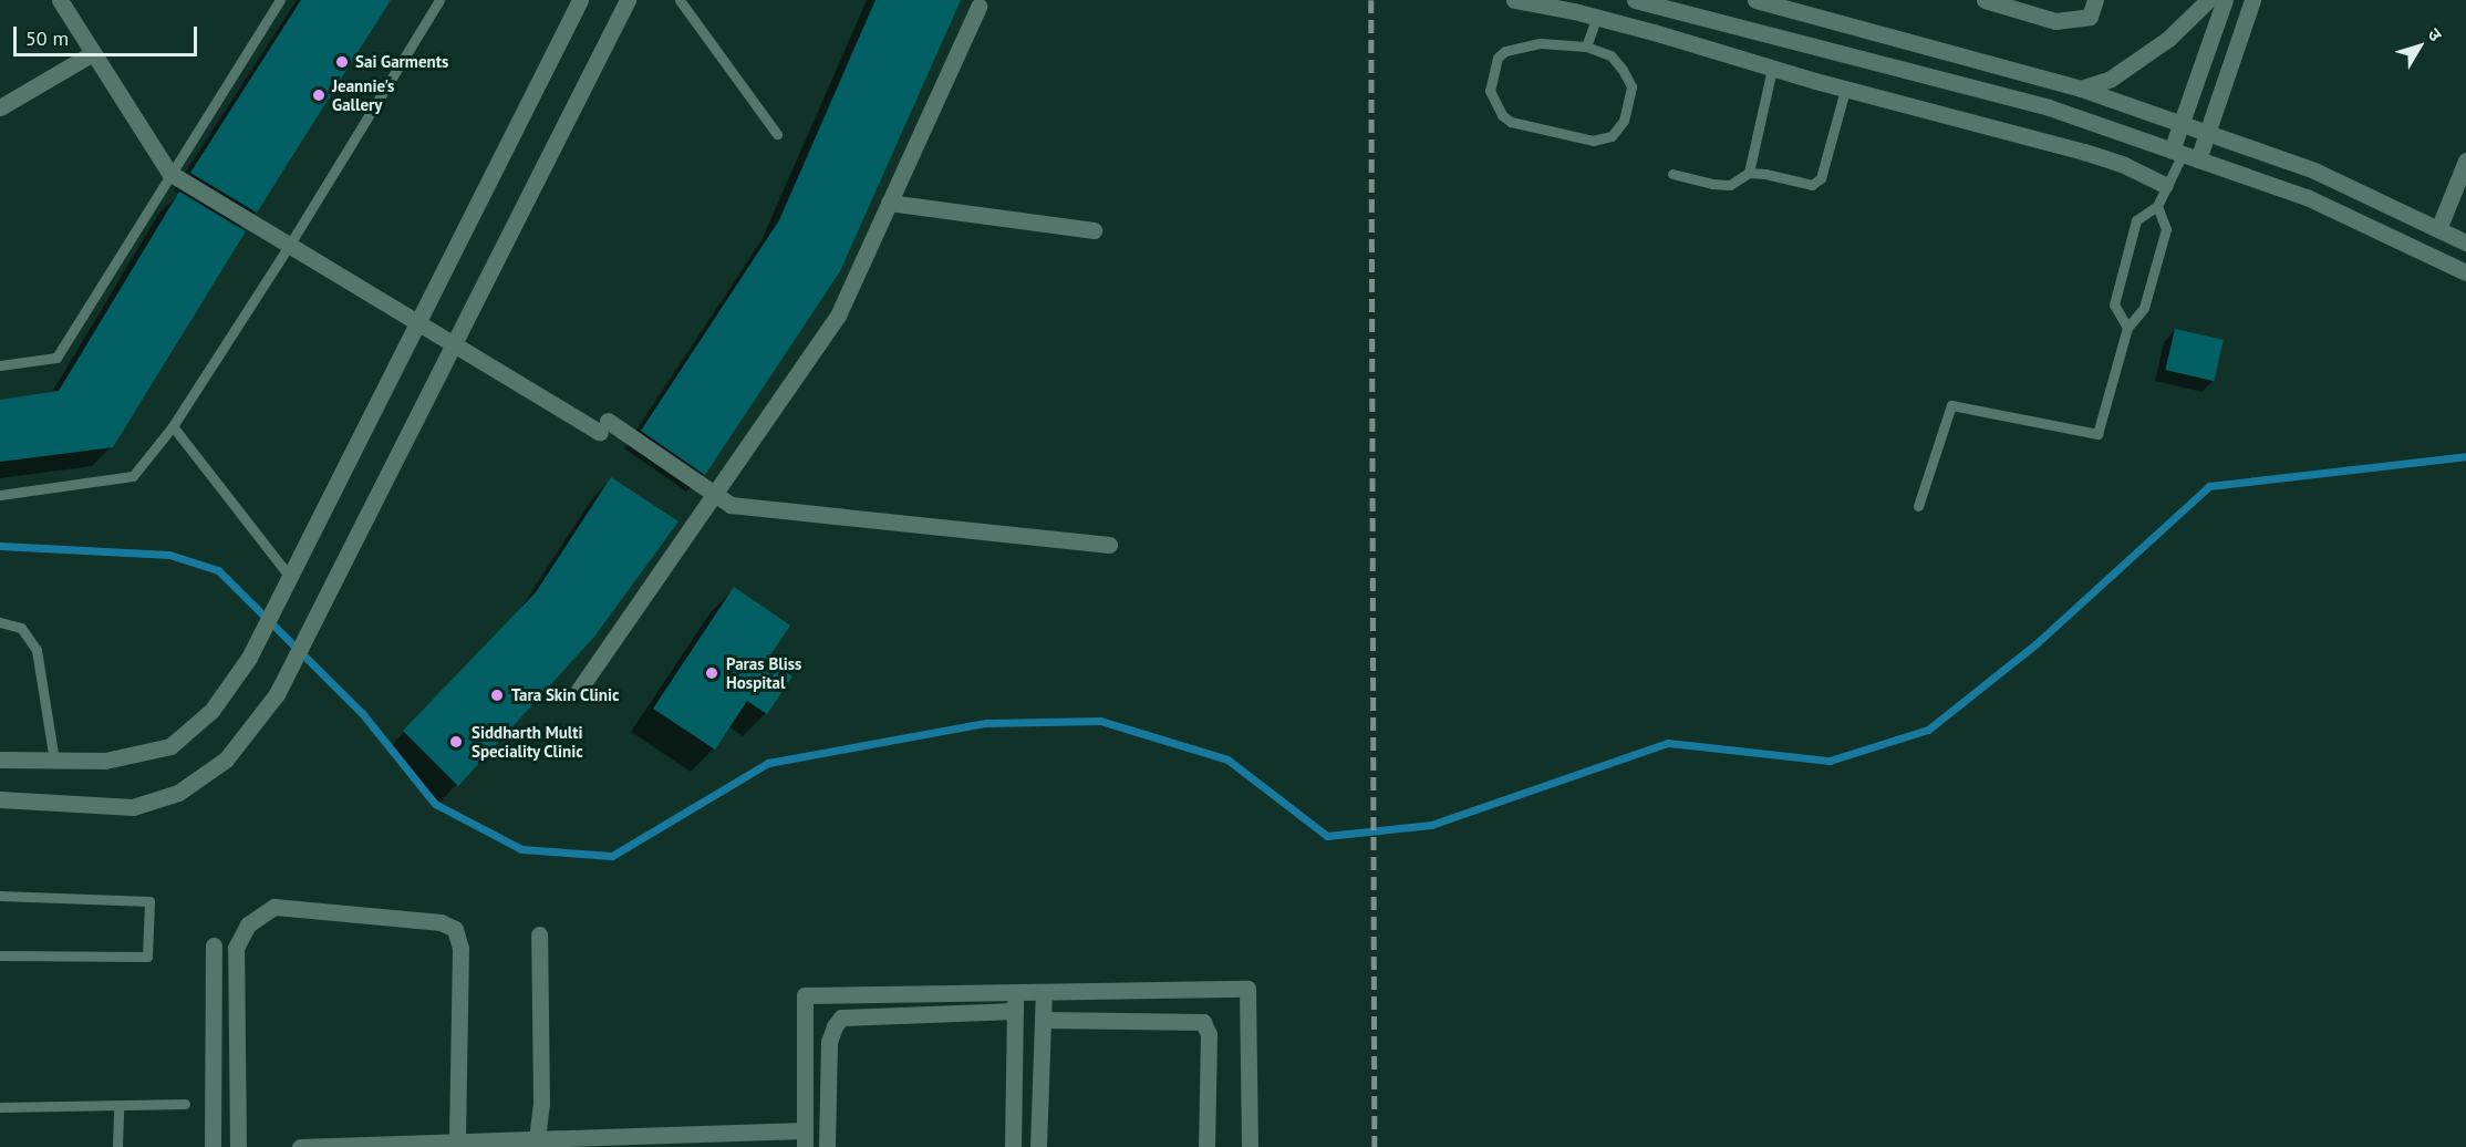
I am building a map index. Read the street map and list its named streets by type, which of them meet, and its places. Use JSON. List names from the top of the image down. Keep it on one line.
{"places":["Sai Garments","Jeannie's Gallery","Paras Bliss Hospital","Tara Skin Clinic","Siddharth Multi Speciality Clinic"],"scale_bar":"50 m","north":"top right"}
